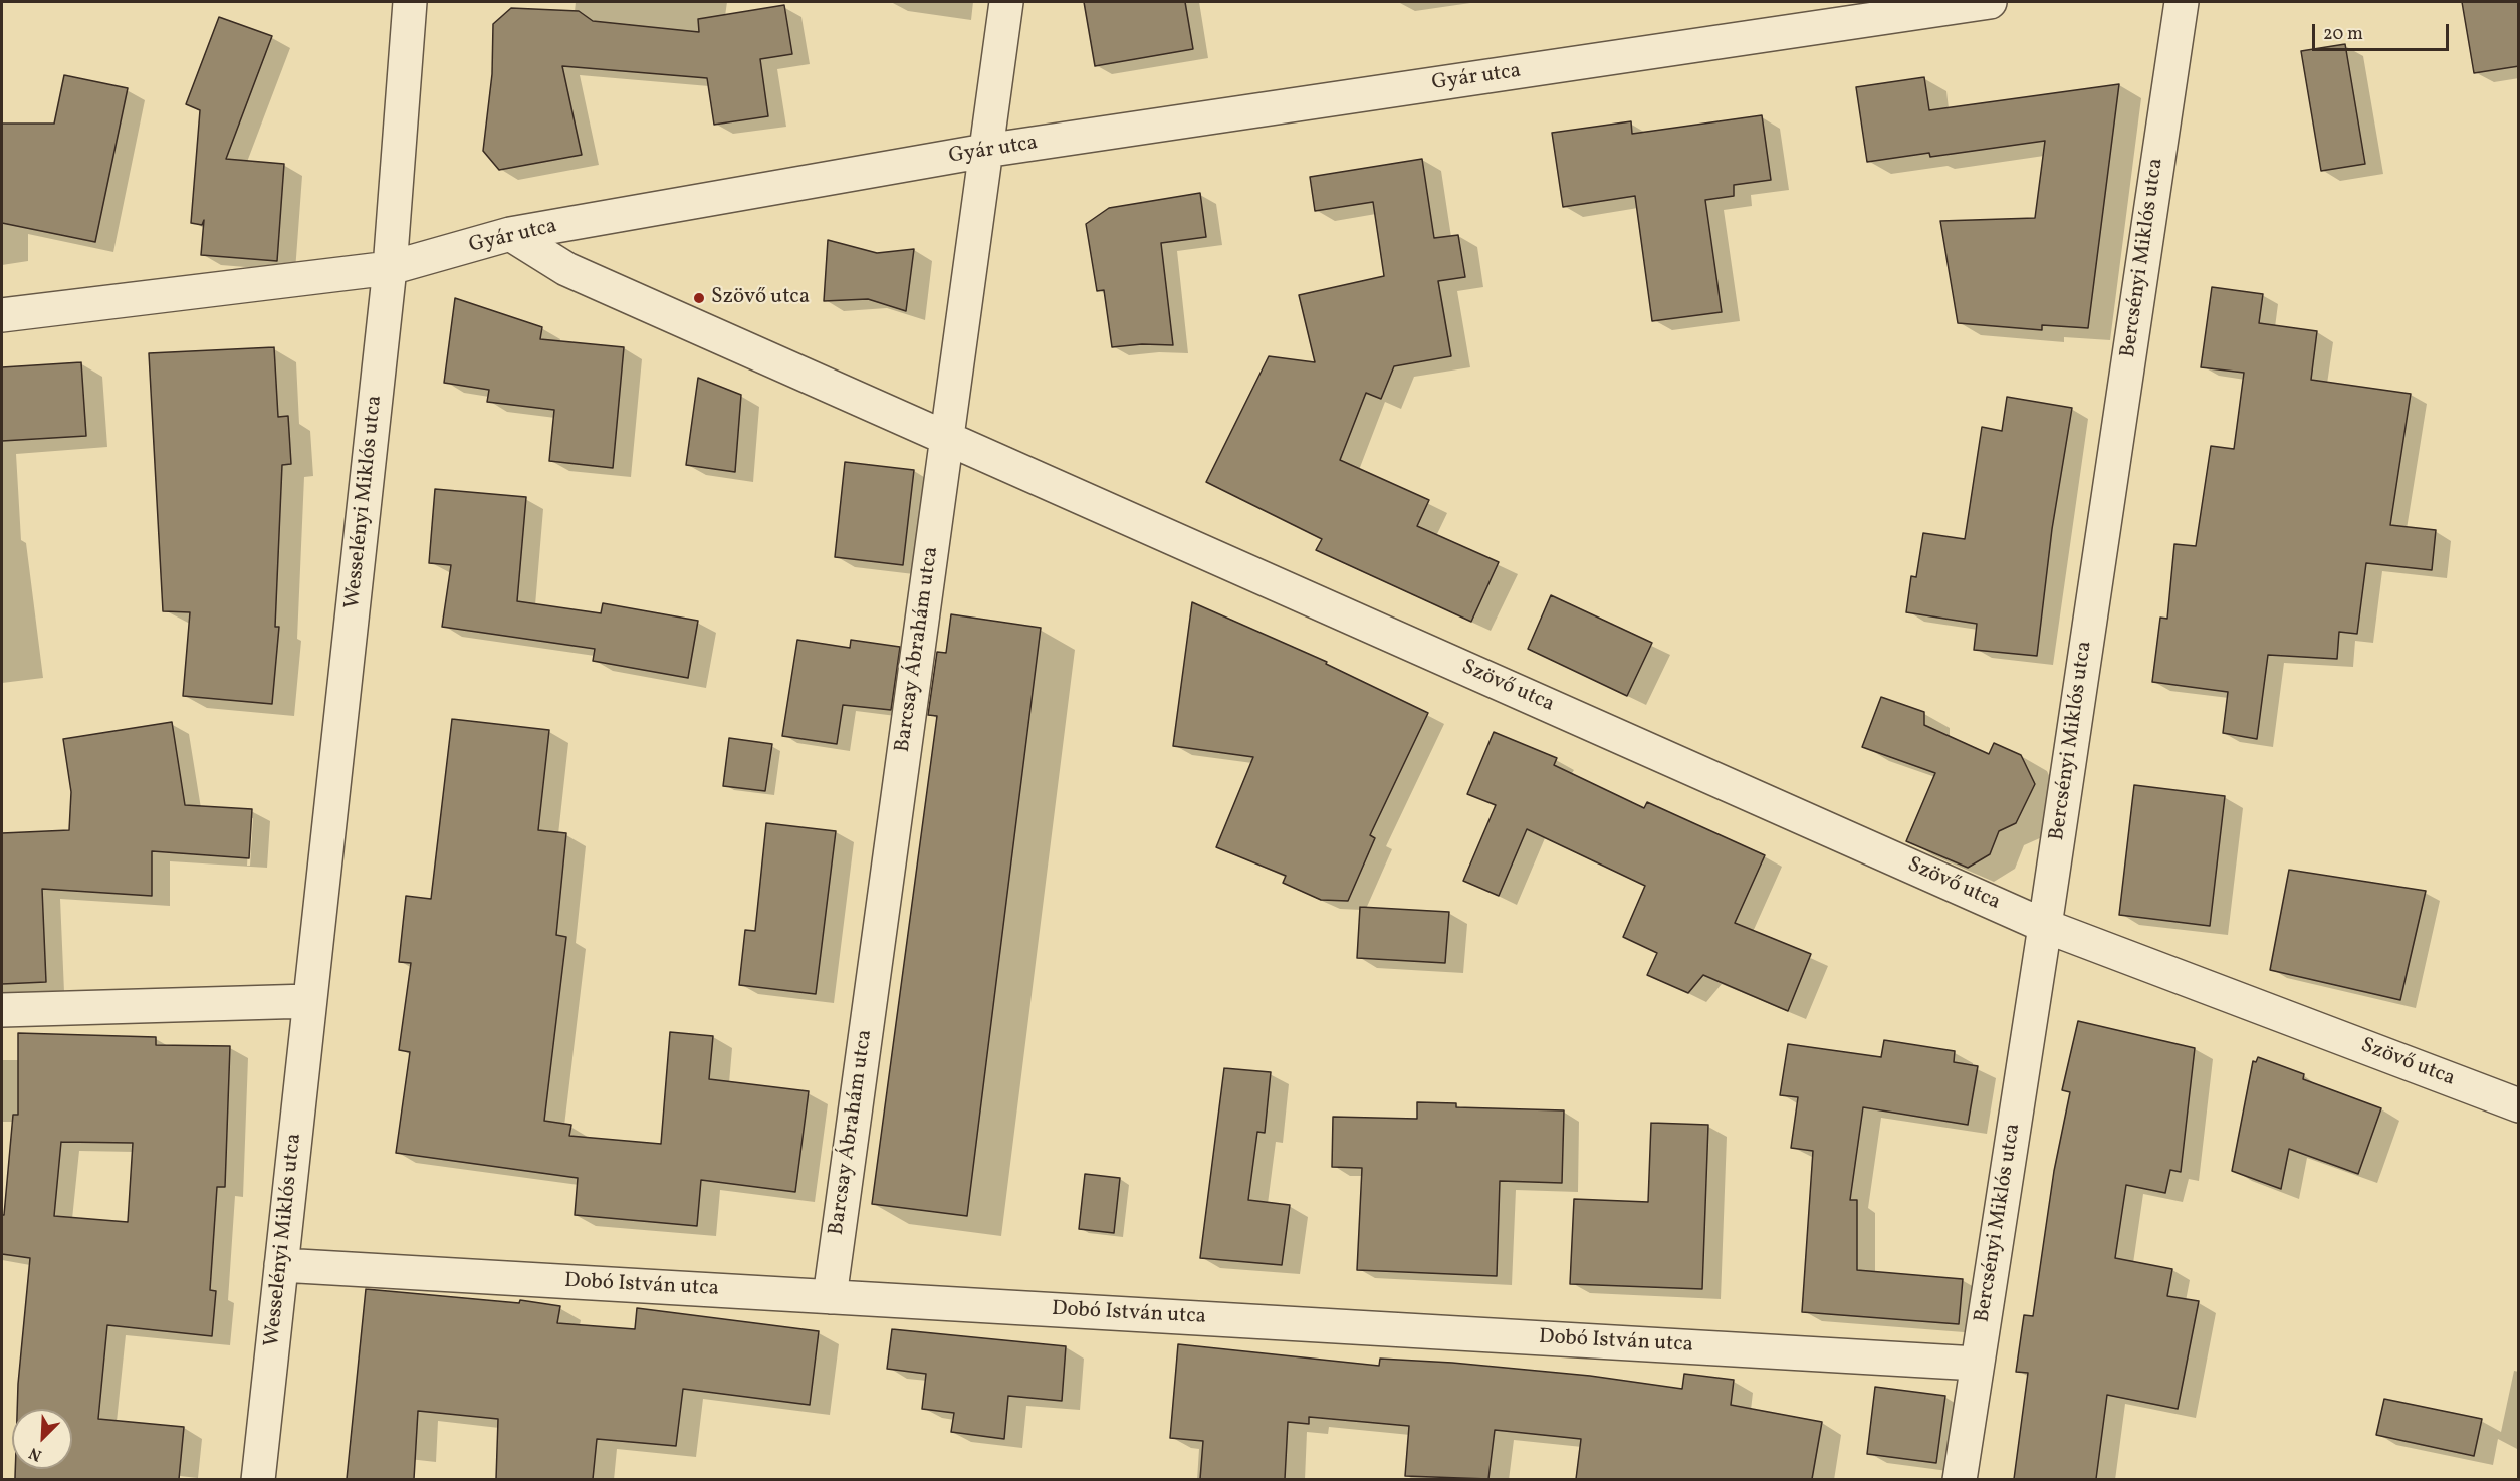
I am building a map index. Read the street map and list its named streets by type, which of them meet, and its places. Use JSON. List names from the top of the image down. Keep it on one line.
{"streets":{"street":["Gyár utca","Bercsényi Miklós utca","Wesselényi Miklós utca","Barcsay Ábrahám utca","Szövő utca","Dobó István utca"]},"crossings":[["Gyár utca","Wesselényi Miklós utca"],["Gyár utca","Barcsay Ábrahám utca"],["Gyár utca","Szövő utca"],["Bercsényi Miklós utca","Szövő utca"],["Bercsényi Miklós utca","Dobó István utca"],["Wesselényi Miklós utca","Dobó István utca"],["Barcsay Ábrahám utca","Szövő utca"],["Barcsay Ábrahám utca","Dobó István utca"]],"places":["Szövő utca"],"scale_bar":"20 m","north":"bottom left"}
